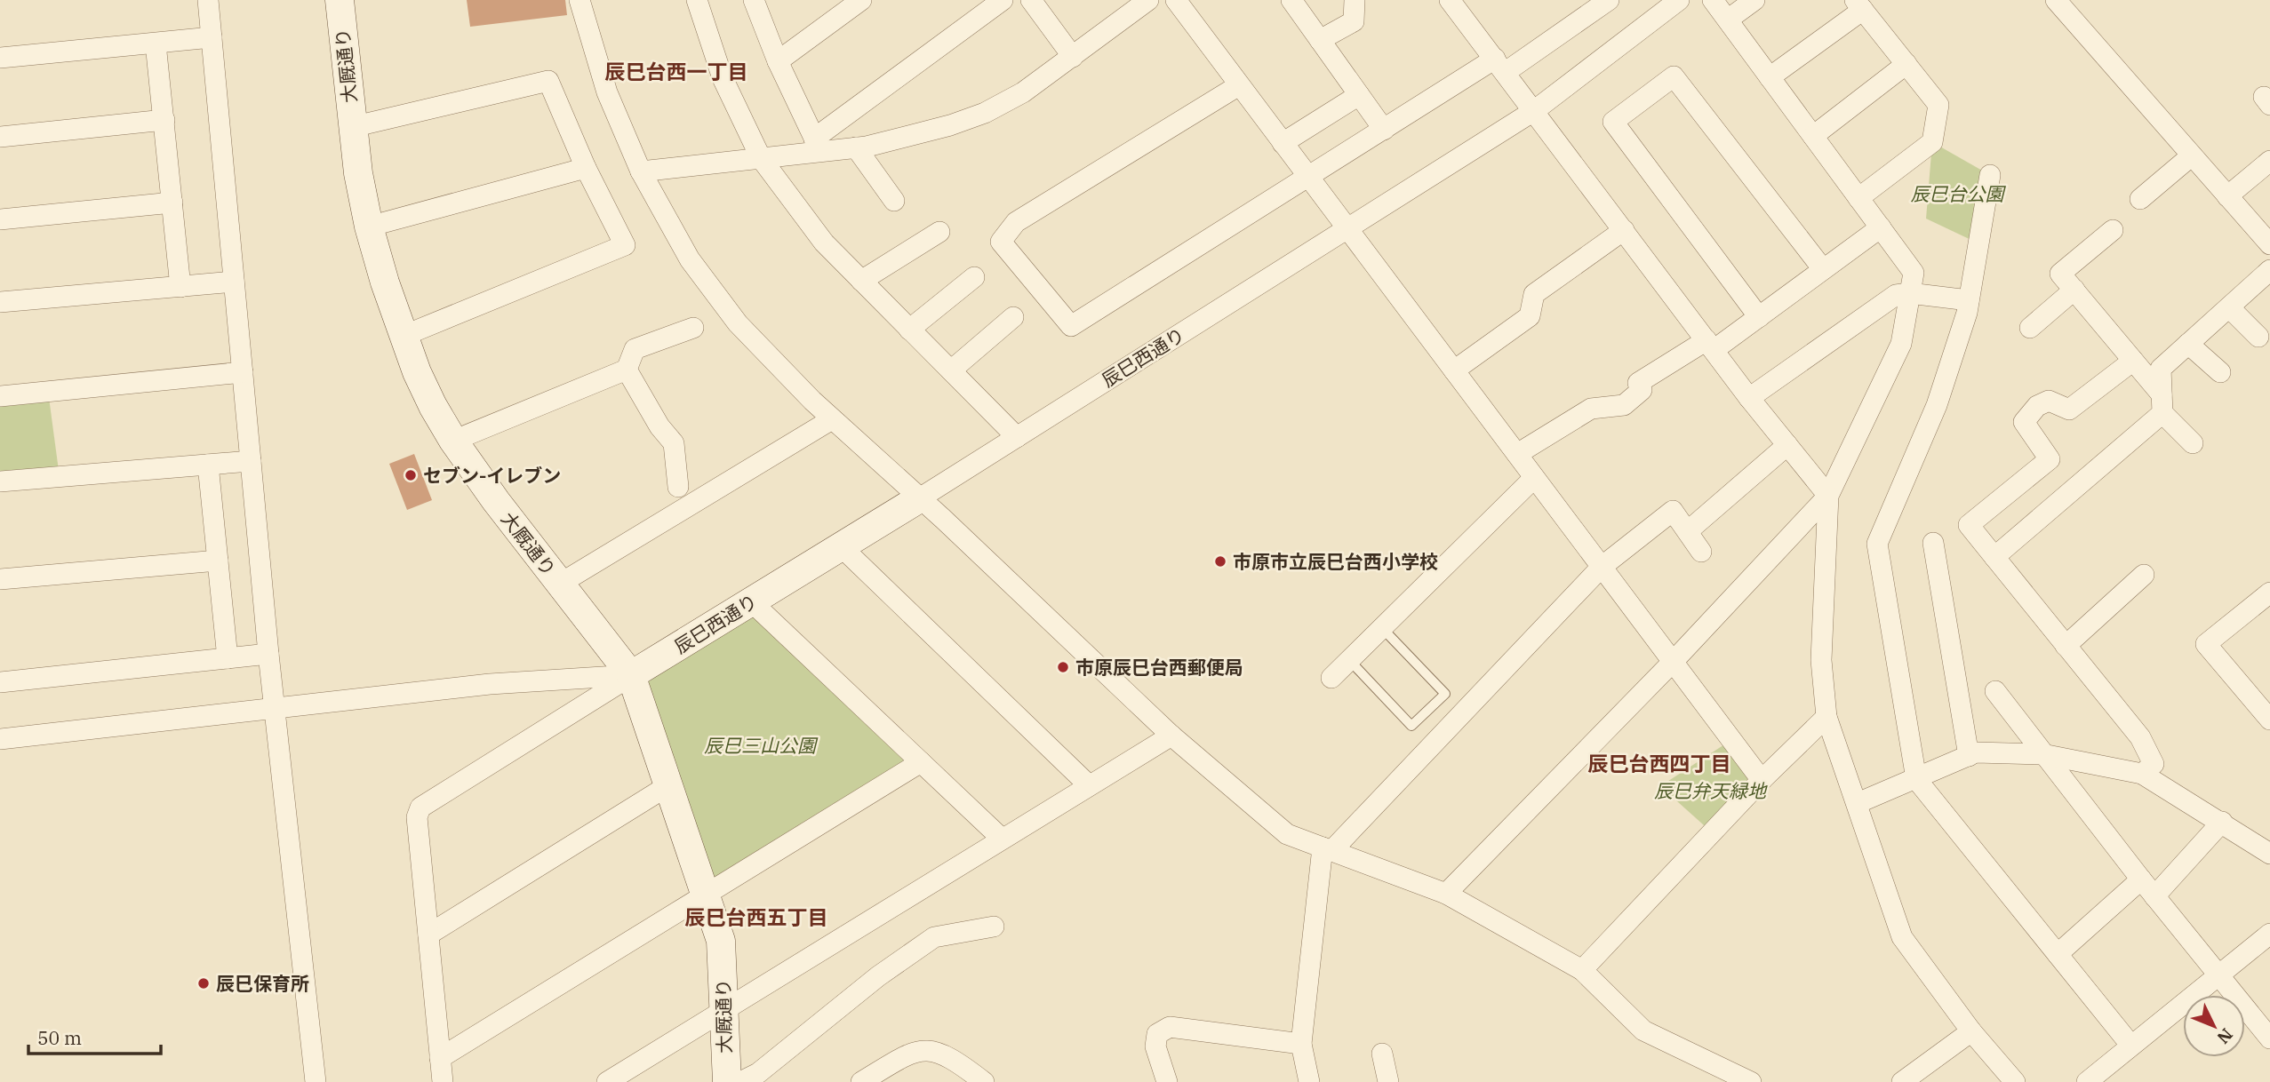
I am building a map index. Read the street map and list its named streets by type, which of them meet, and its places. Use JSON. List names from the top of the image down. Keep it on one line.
{"streets":{"street":["大厩通り","辰巳西通り"]},"crossings":[["大厩通り","辰巳西通り"]],"districts":["辰巳台西一丁目","辰巳台西四丁目","辰巳台西五丁目"],"parks":["辰巳台公園","辰巳三山公園","辰巳弁天緑地"],"places":["セブン-イレブン","市原市立辰巳台西小学校","市原辰巳台西郵便局","辰巳保育所"],"scale_bar":"50 m","north":"bottom right"}
